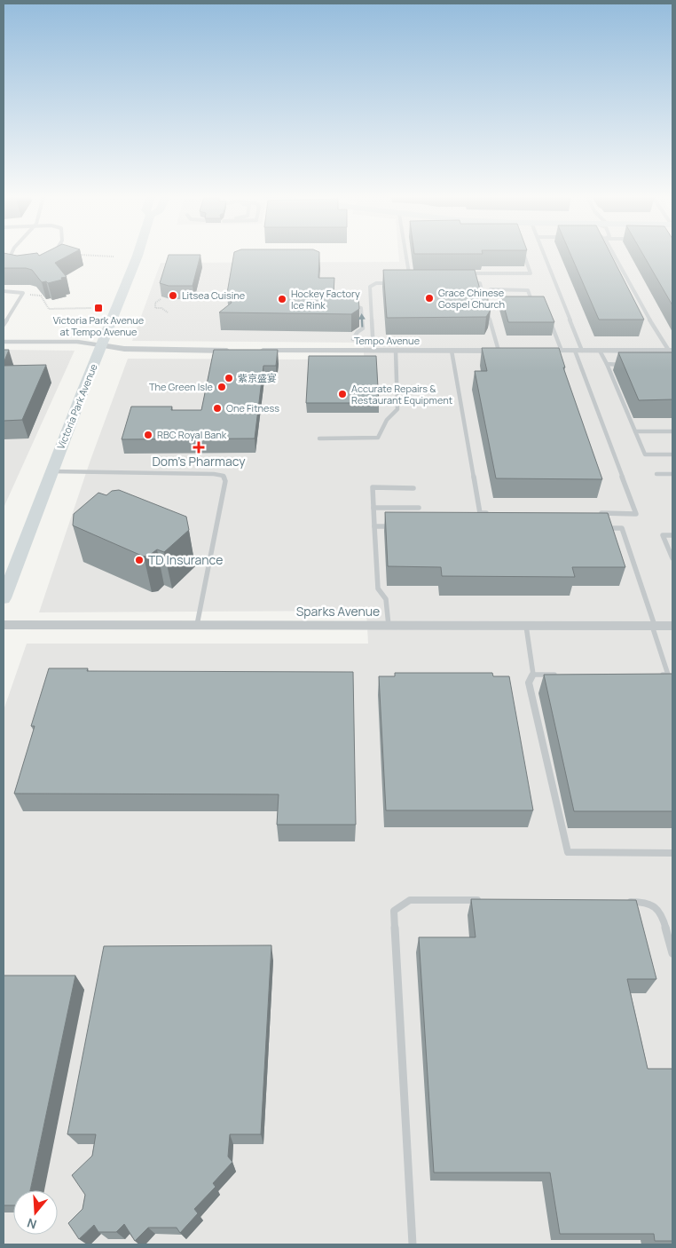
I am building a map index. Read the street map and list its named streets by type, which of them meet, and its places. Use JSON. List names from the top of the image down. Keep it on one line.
{"streets":{"main road":["Victoria Park Avenue"],"street":["Tempo Avenue","Sparks Avenue"]},"places":{"other":["Litsea Cuisine","Grace Chinese Gospel Church","Hockey Factory Ice Rink","紫京盛宴","The Green Isle","Accurate Repairs & Restaurant Equipment","One Fitness","RBC Royal Bank","TD Insurance"],"transit":["Victoria Park Avenue at Tempo Avenue"],"health":["Dom’s Pharmacy"]},"north":"bottom"}
